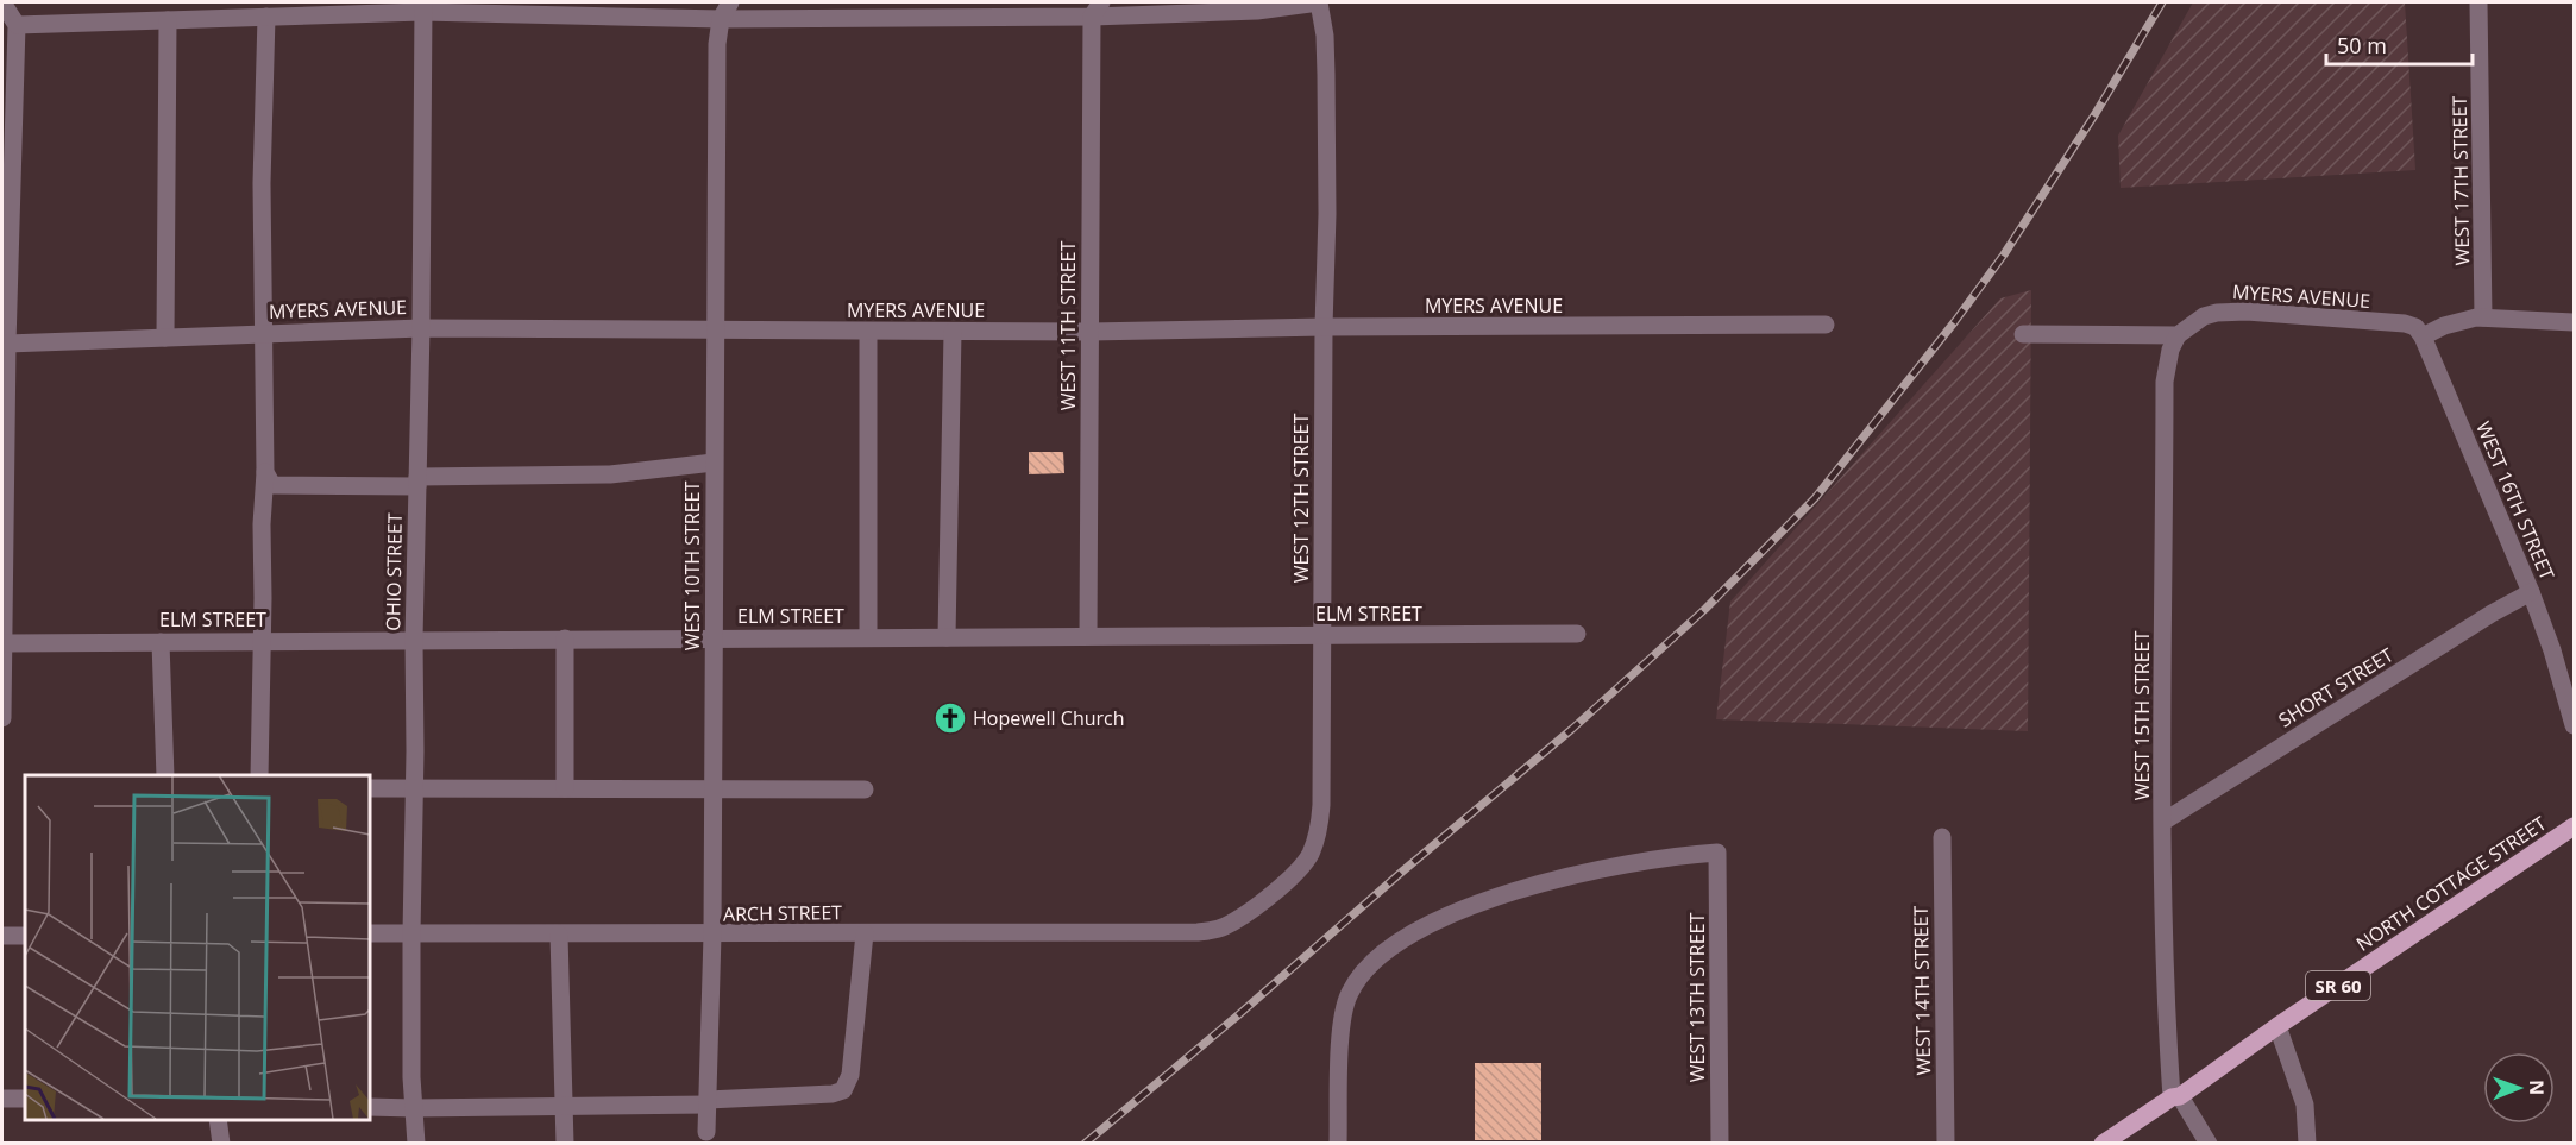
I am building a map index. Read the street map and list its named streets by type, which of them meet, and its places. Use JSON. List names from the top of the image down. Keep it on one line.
{"streets":{"main road":["NORTH COTTAGE STREET","SR 60"],"street":["WEST 17TH STREET","MYERS AVENUE","WEST 11TH STREET","WEST 12TH STREET","WEST 16TH STREET","WEST 10TH STREET","OHIO STREET","ELM STREET","SHORT STREET","WEST 15TH STREET","ARCH STREET","WEST 14TH STREET","WEST 13TH STREET"]},"crossings":[["MYERS AVENUE","WEST 11TH STREET"],["MYERS AVENUE","WEST 12TH STREET"],["MYERS AVENUE","WEST 16TH STREET"],["MYERS AVENUE","WEST 10TH STREET"],["MYERS AVENUE","OHIO STREET"],["MYERS AVENUE","WEST 15TH STREET"],["WEST 11TH STREET","ELM STREET"],["WEST 12TH STREET","ELM STREET"],["WEST 12TH STREET","ARCH STREET"],["WEST 16TH STREET","SHORT STREET"],["WEST 10TH STREET","ELM STREET"],["WEST 10TH STREET","ARCH STREET"],["OHIO STREET","ELM STREET"],["OHIO STREET","ARCH STREET"],["SHORT STREET","WEST 15TH STREET"],["WEST 15TH STREET","NORTH COTTAGE STREET"]],"places":{"church":["Hopewell Church"]},"scale_bar":"50 m","north":"right"}
